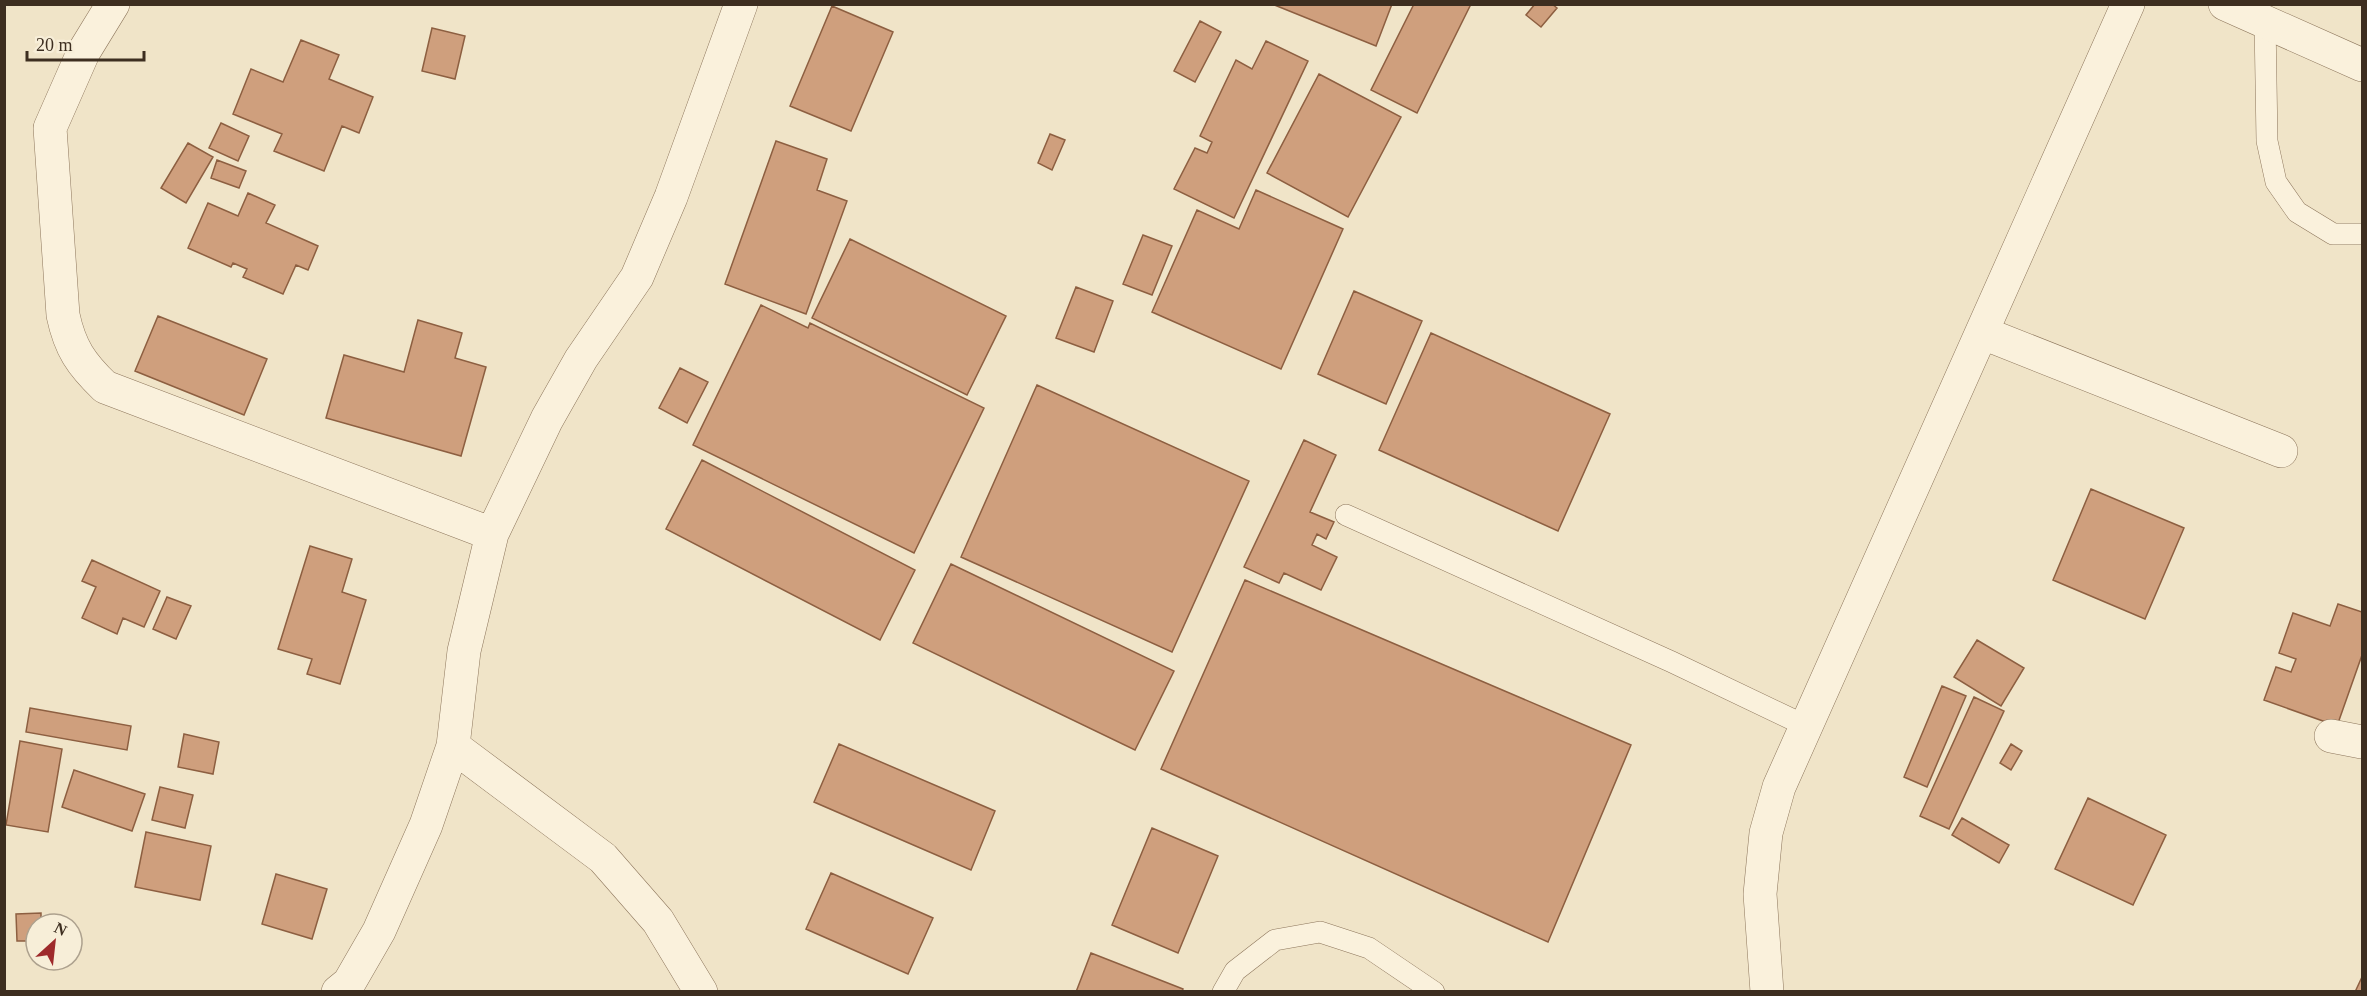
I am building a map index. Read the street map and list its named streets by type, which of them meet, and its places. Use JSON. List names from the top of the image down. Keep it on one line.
{"scale_bar":"20 m","north":"top right"}
